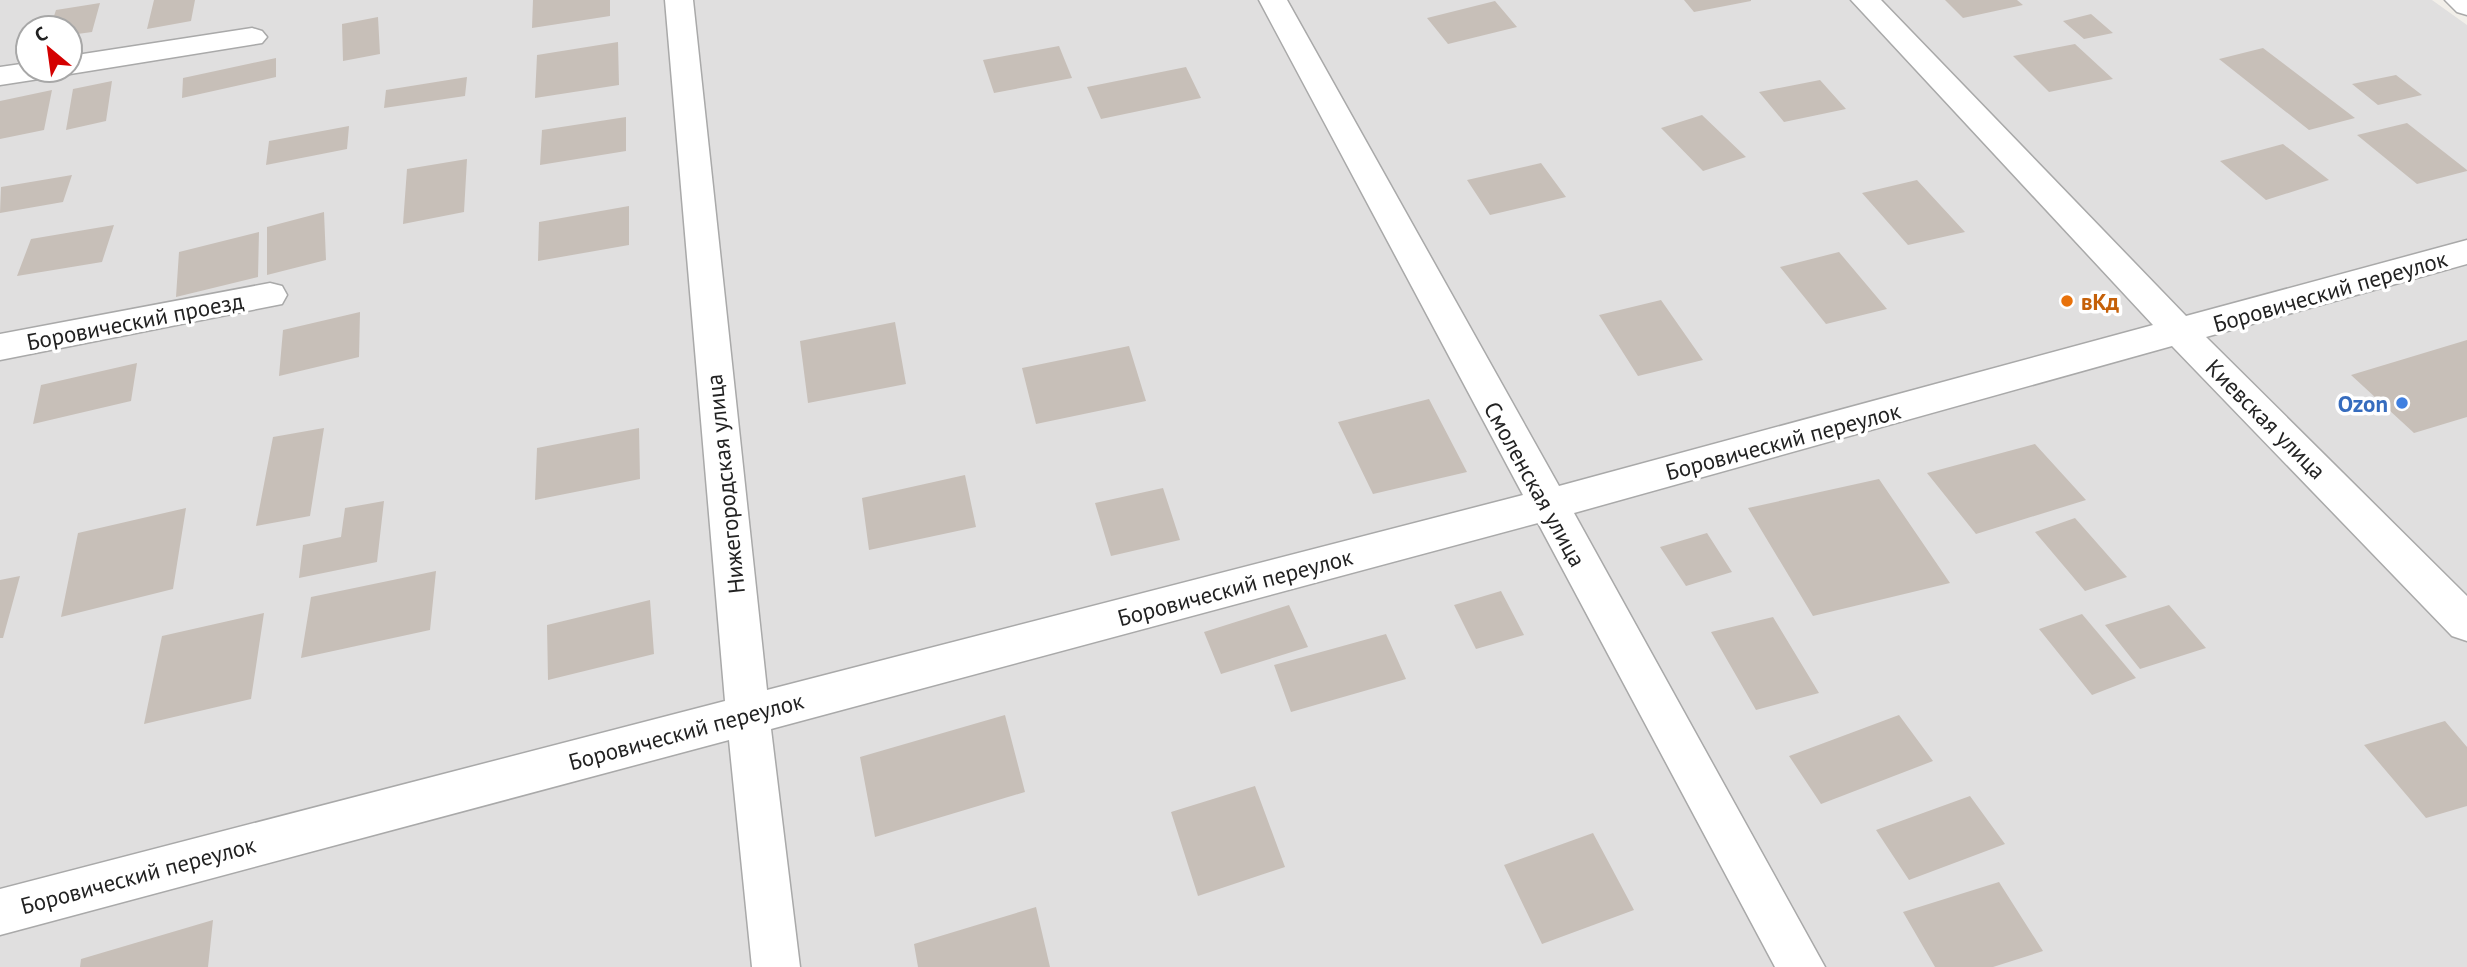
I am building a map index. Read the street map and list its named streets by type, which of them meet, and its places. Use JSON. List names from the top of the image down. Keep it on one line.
{"streets":{"street":["Боровический переулок","Боровический проезд","Киевская улица","Нижегородская улица","Смоленская улица"]},"crossings":[["Боровический переулок","Киевская улица"],["Боровический переулок","Нижегородская улица"],["Боровический переулок","Смоленская улица"]],"places":["вКд","Ozon"],"north":"top left"}
